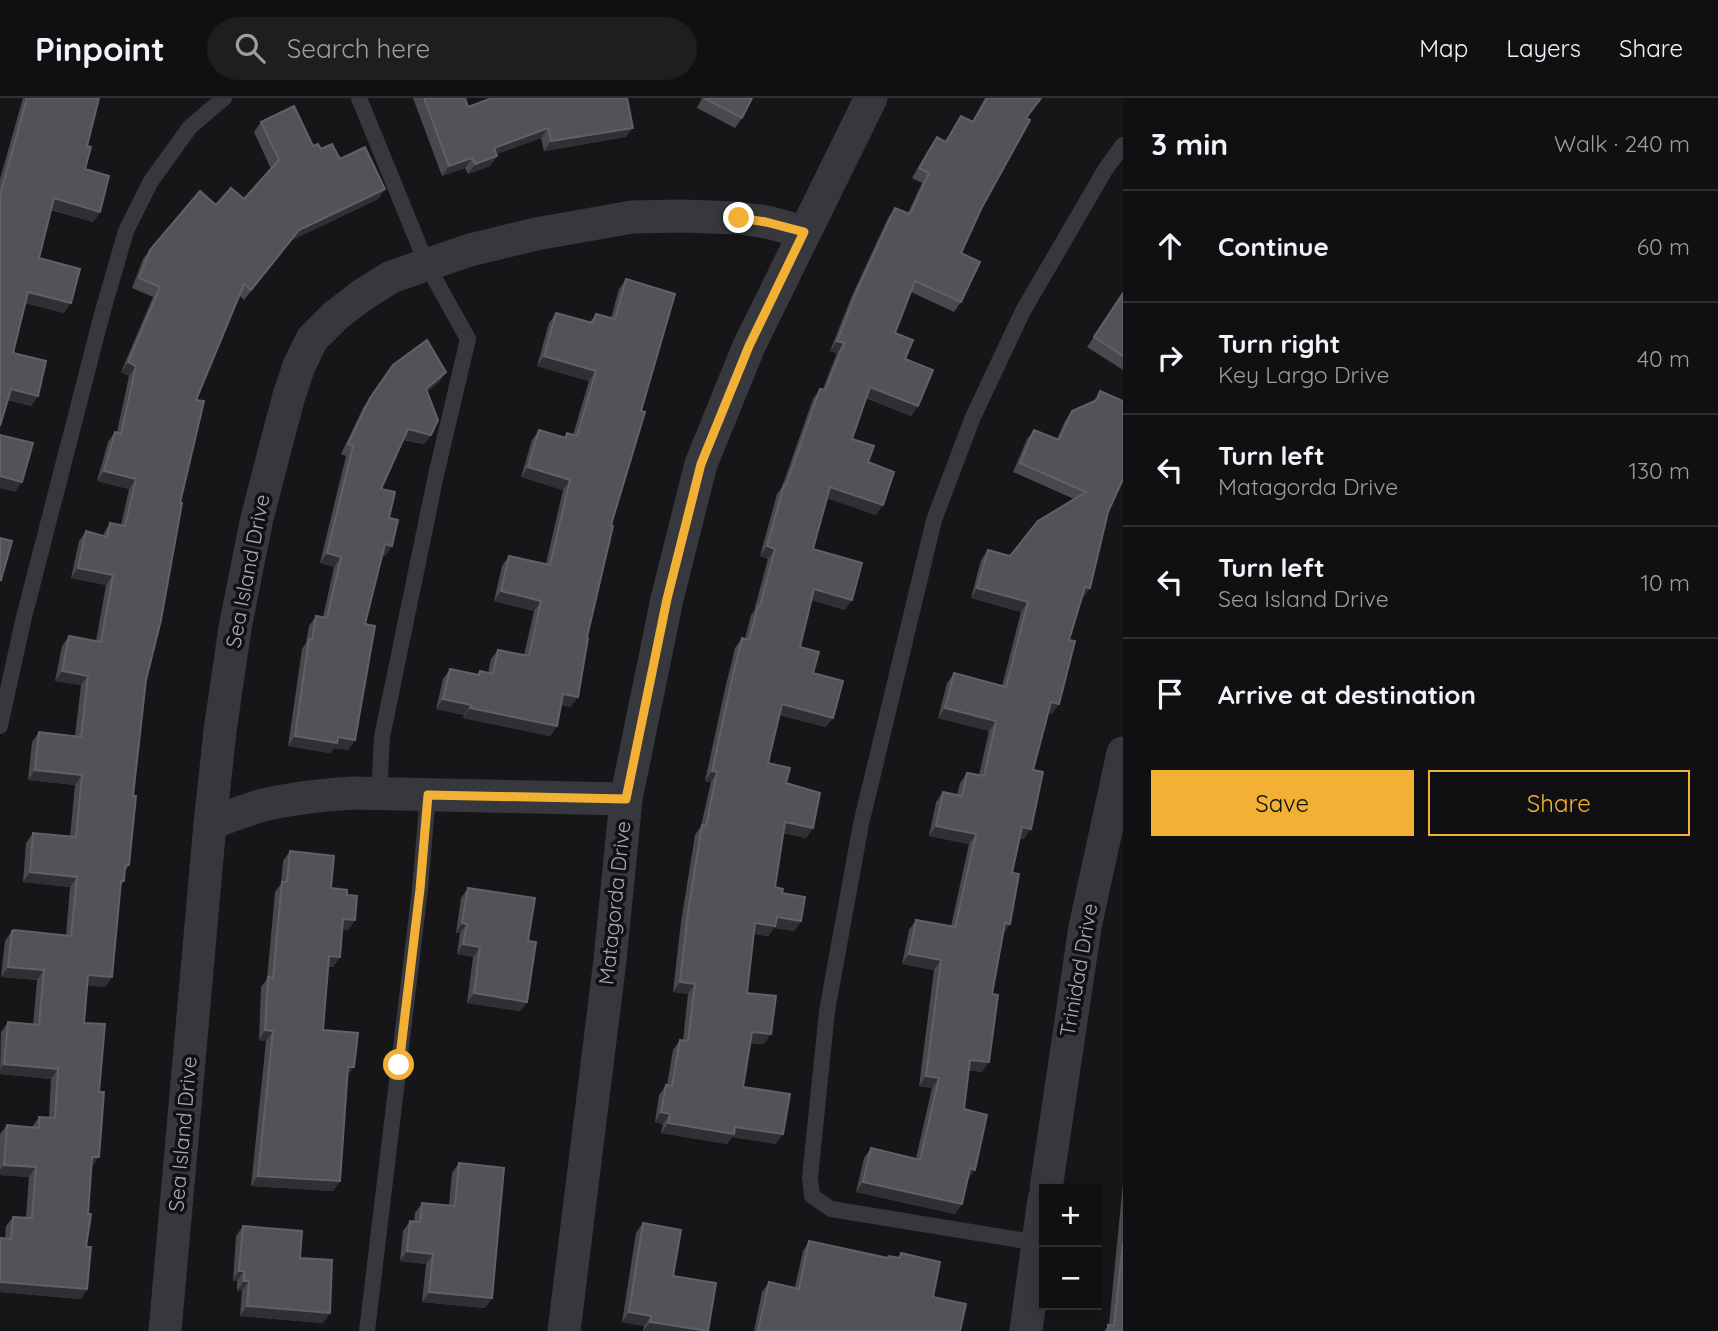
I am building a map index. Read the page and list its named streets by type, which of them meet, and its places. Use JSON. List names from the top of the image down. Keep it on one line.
{"streets":{"street":["Sea Island Drive","Matagorda Drive","Trinidad Drive"]},"crossings":[["Sea Island Drive","Matagorda Drive"]],"page":{"header":"Pinpoint","search":"Search here","nav":["Map","Layers","Share"],"heading":["3 min","Walk · 240 m"],"list":[["Continue","60 m"],["Turn right","Key Largo Drive","40 m"],["Turn left","Matagorda Drive","130 m"],["Turn left","Sea Island Drive","10 m"],"Arrive at destination"],"buttons":["Save","Share"],"map_buttons":["+","−"]}}
